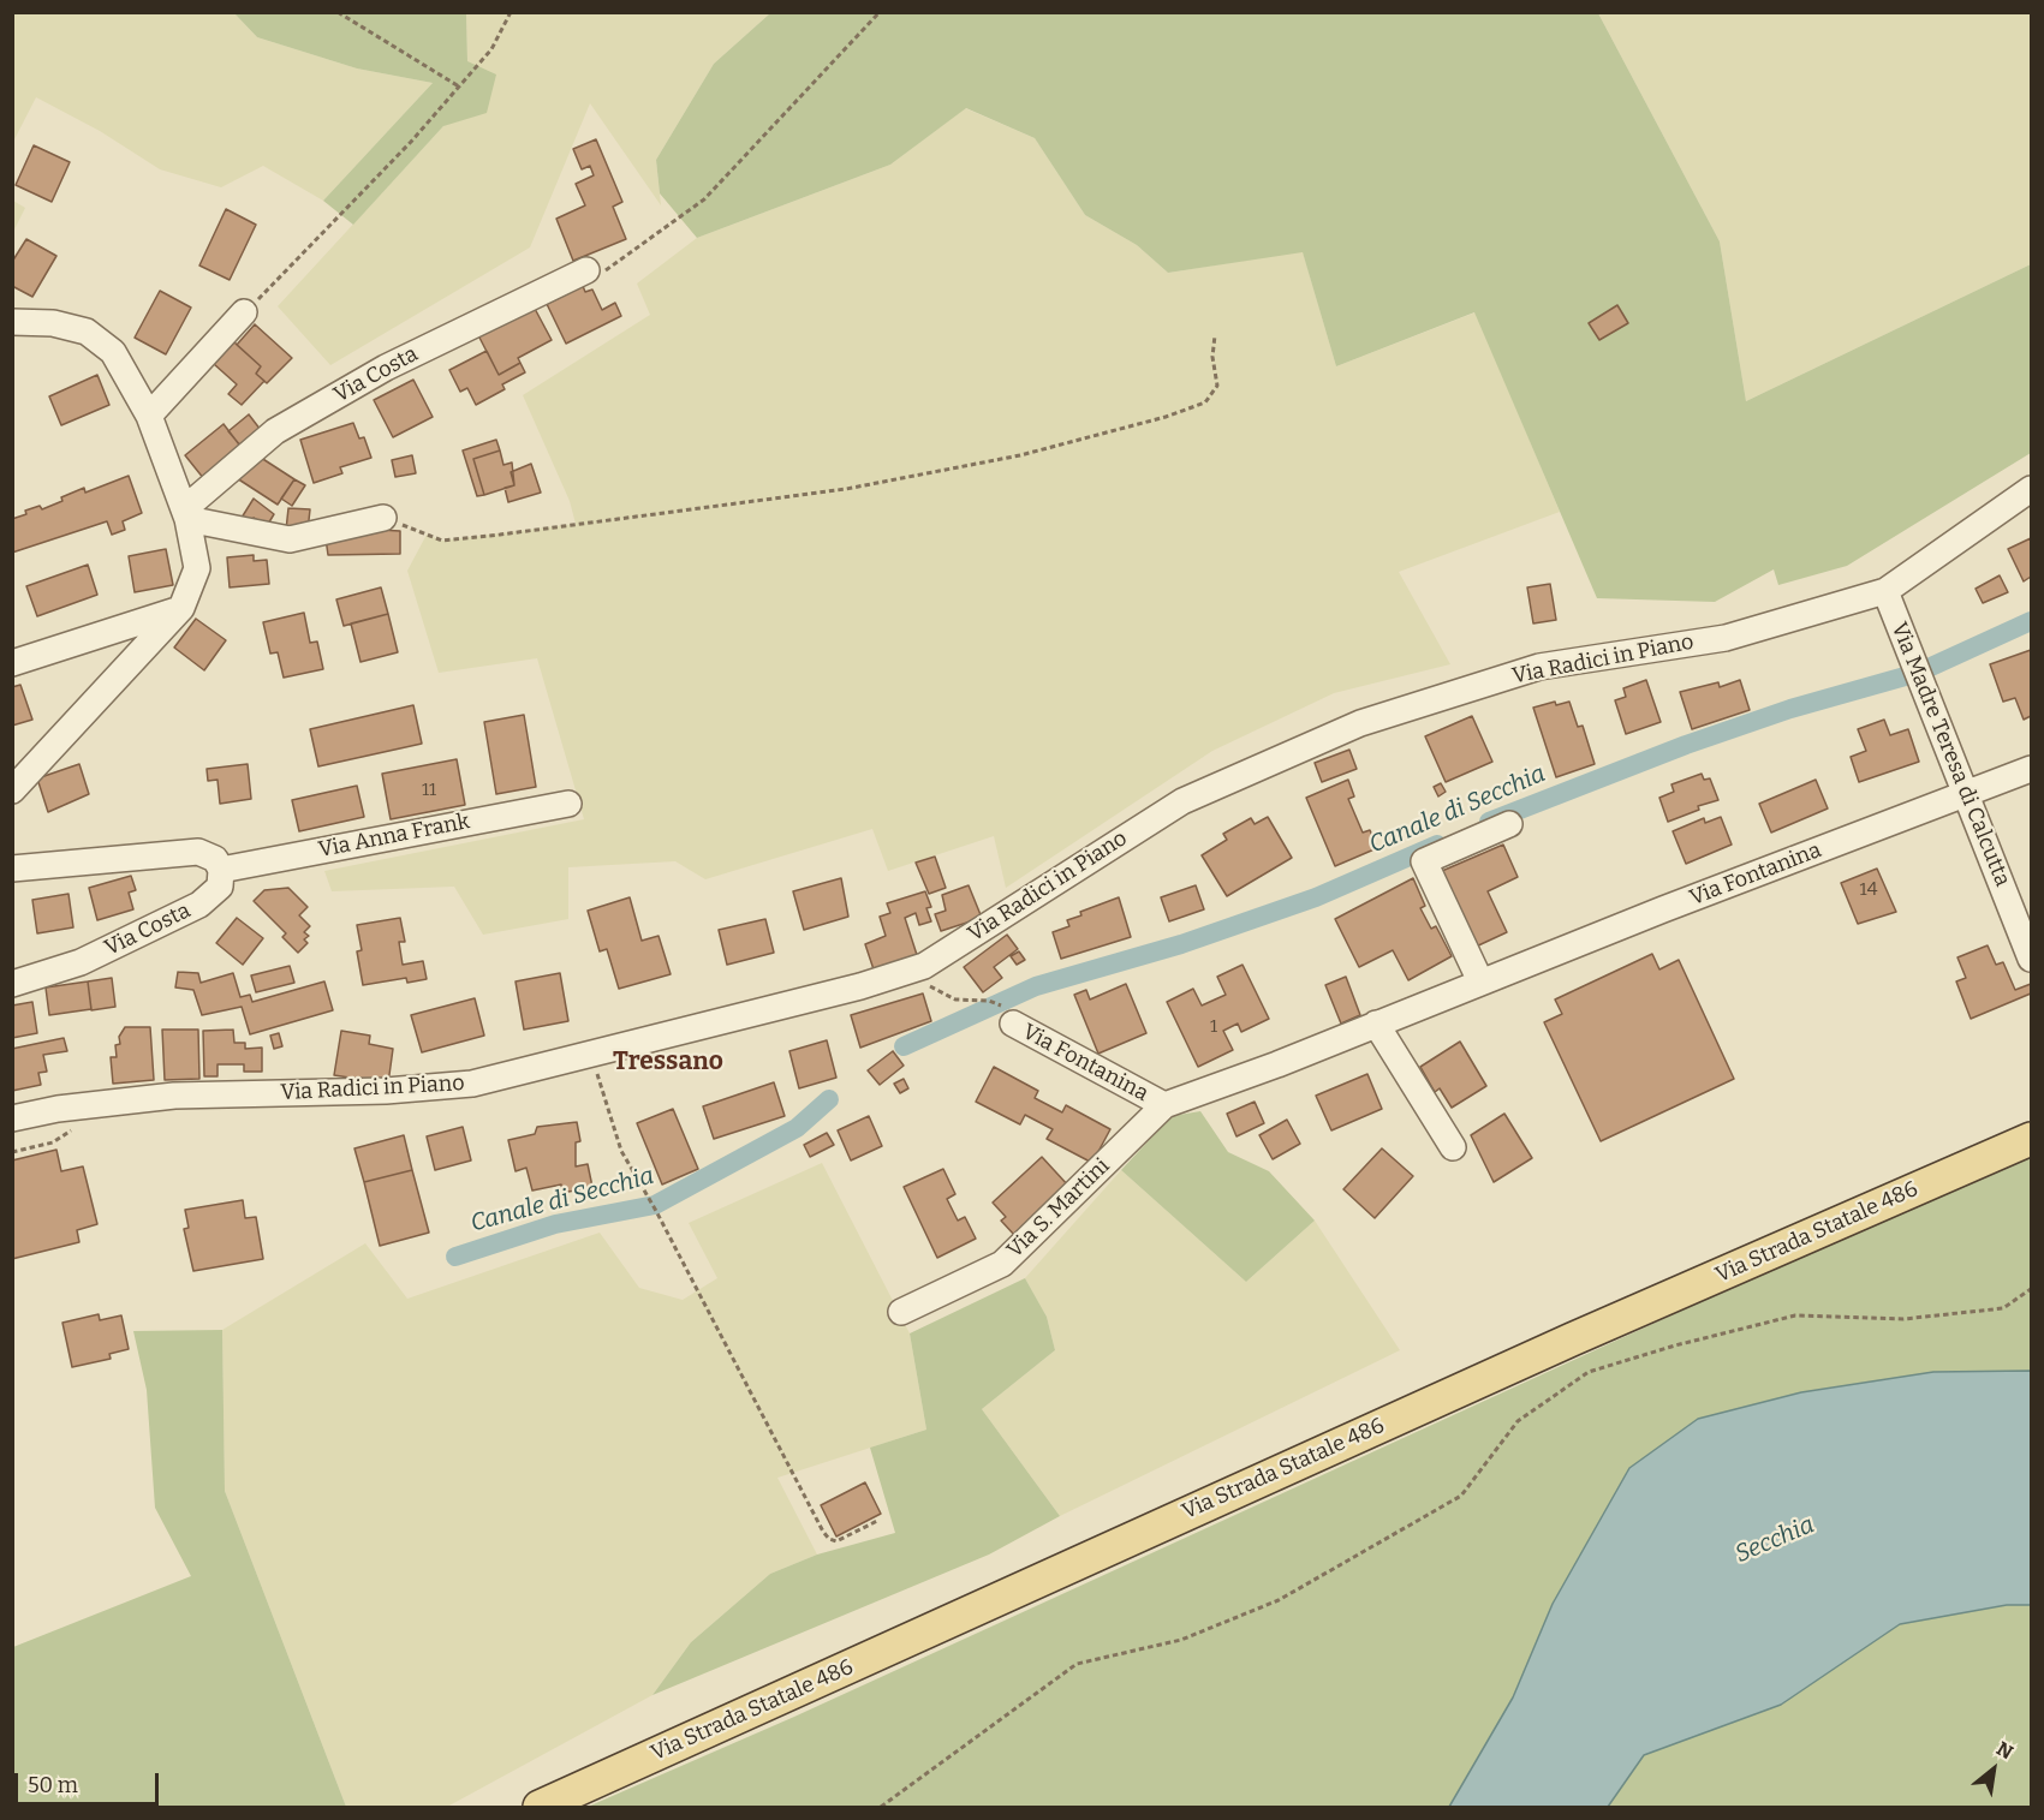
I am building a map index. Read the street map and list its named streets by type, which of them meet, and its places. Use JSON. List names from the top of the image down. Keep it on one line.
{"streets":{"main road":["Via Strada Statale 486"],"street":["Via Costa","Via Radici in Piano","Via Madre Teresa di Calcutta","Via Anna Frank","Via Fontanina","Via S. Martini"]},"crossings":[["Via Costa","Via Anna Frank"],["Via Radici in Piano","Via Madre Teresa di Calcutta"],["Via Madre Teresa di Calcutta","Via Fontanina"],["Via Fontanina","Via S. Martini"]],"districts":["Tressano"],"water":["Canale di Secchia","Secchia"],"house_numbers":["11","14","1"],"scale_bar":"50 m","north":"top right"}
